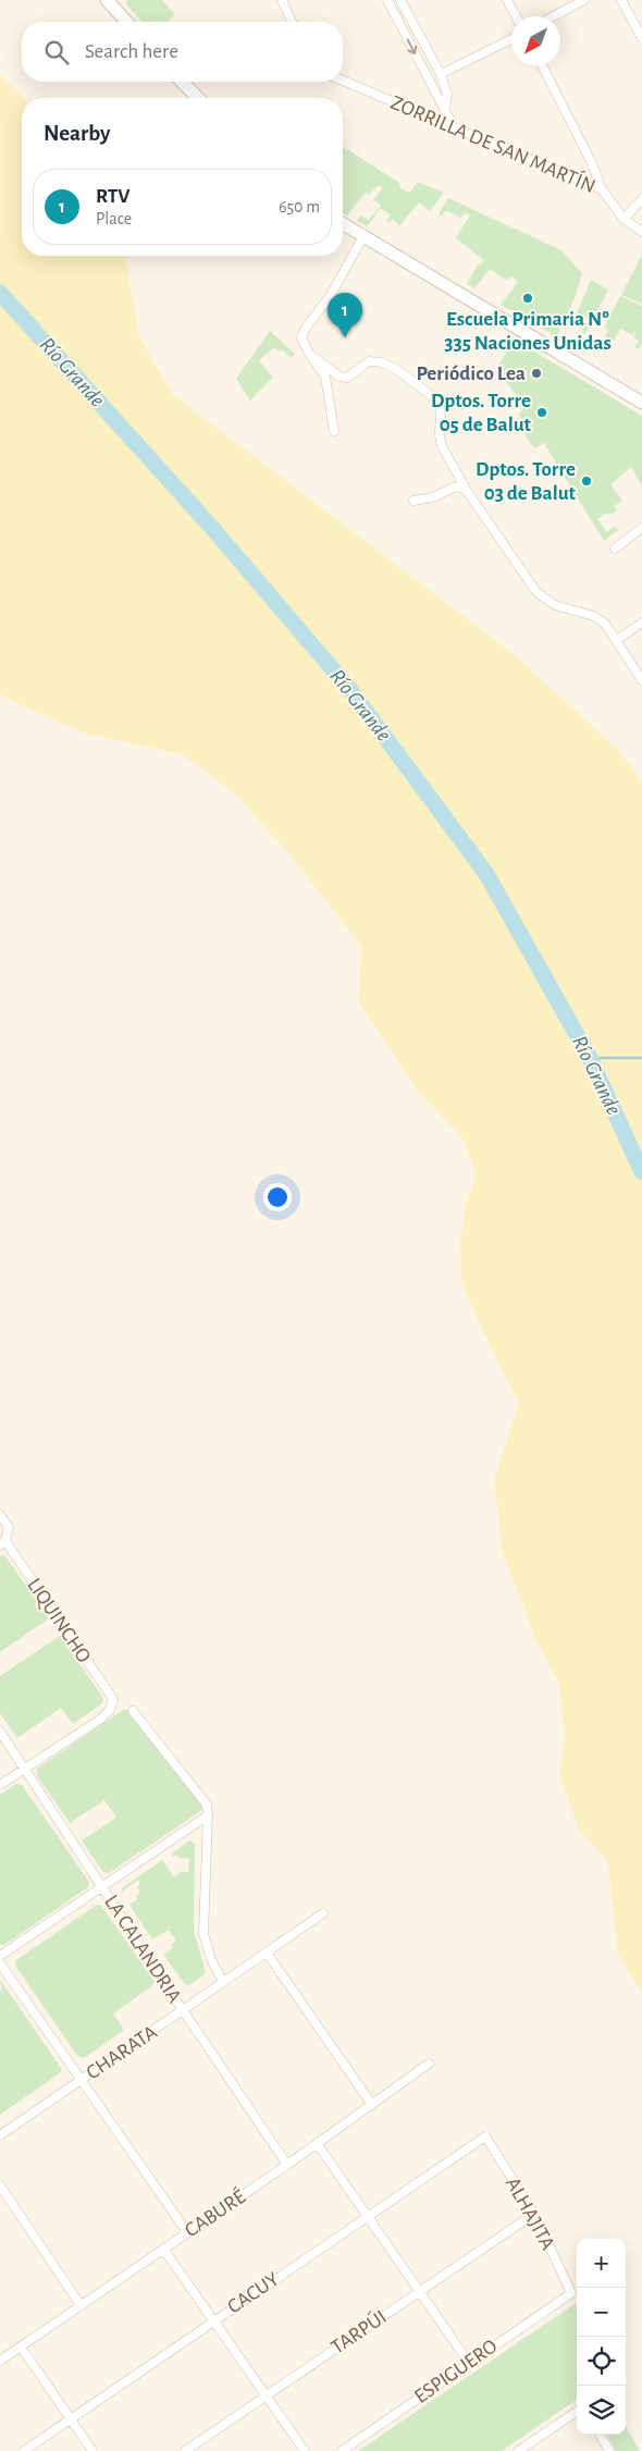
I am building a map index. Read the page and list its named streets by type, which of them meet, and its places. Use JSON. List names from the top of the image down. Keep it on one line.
{"streets":{"street":["ZORRILLA DE SAN MARTÍN","LIQUINCHO","LA CALANDRIA","CHARATA","CABURÉ","ALHAJITA","CACUY","TARPÚI","ESPIGUERO"]},"crossings":[["LIQUINCHO","LA CALANDRIA"],["LA CALANDRIA","CHARATA"],["LA CALANDRIA","CABURÉ"],["ALHAJITA","CACUY"],["ALHAJITA","TARPÚI"],["ALHAJITA","ESPIGUERO"]],"water":["Río Grande"],"places":["Escuela Primaria Nº 335 Naciones Unidas","Periódico Lea","Dptos. Torre 05 de Balut","Dptos. Torre 03 de Balut"],"north":"bottom left","page":{"search":"Search here","heading":"Nearby","list":[{"mark":"1","name":"RTV","note":"Place","value":"650 m"}],"pins":"1","map_buttons":["+","−"]}}
